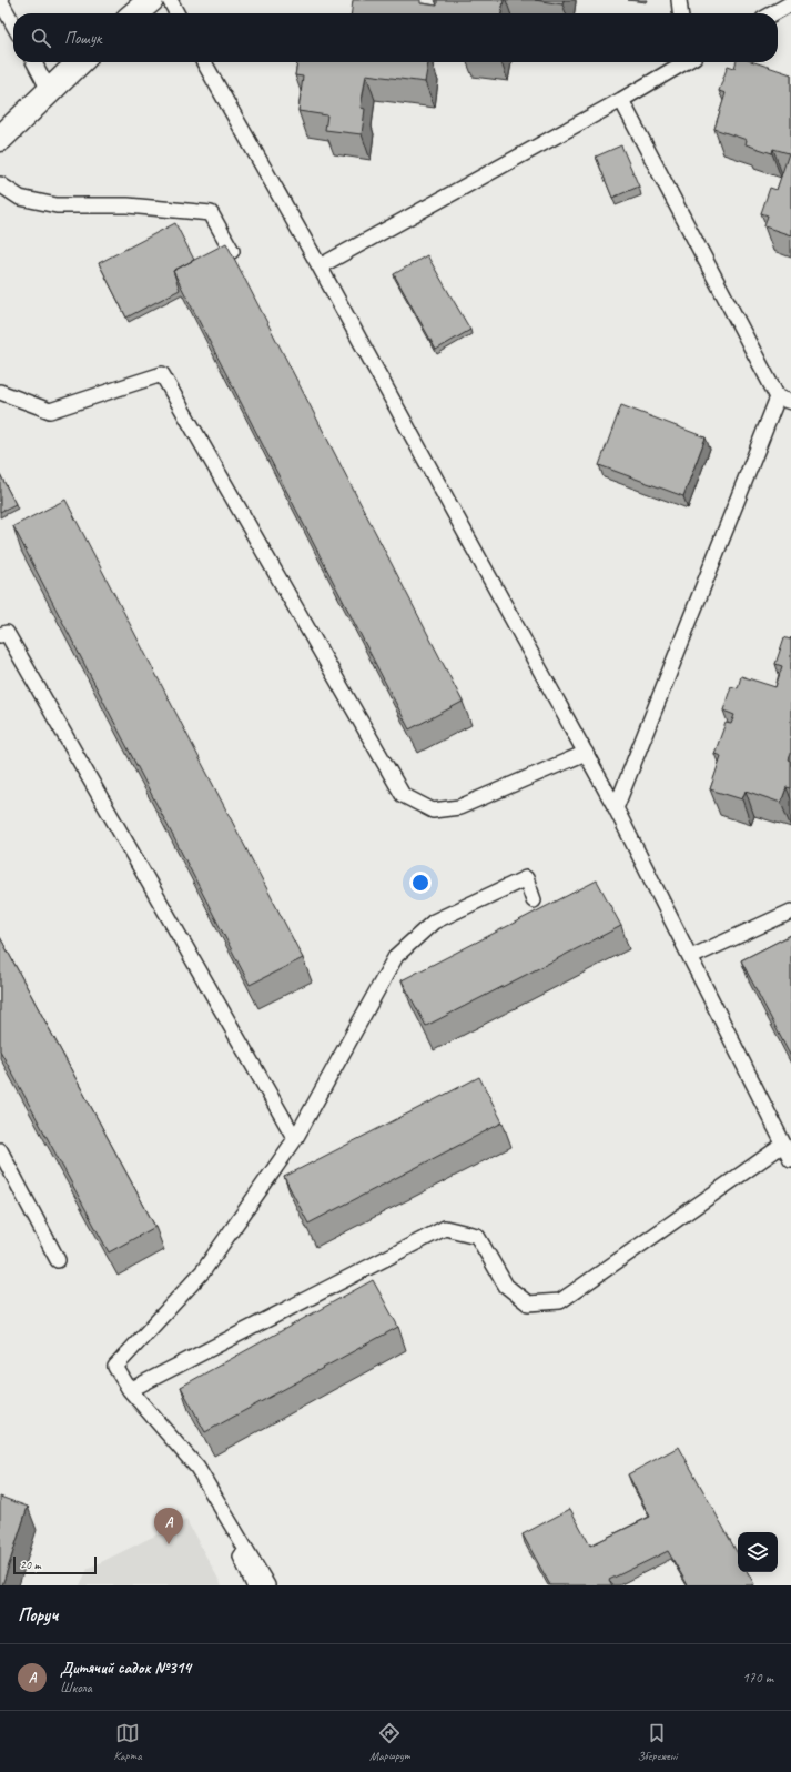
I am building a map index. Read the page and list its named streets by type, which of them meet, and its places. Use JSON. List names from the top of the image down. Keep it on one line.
{"scale_bar":"20 m","page":{"search":"Пошук","pins":"A","scale":"20 m","heading":"Поруч","list":[{"mark":"A","name":"Дитячий садок №314","note":"Школа","value":"170 m"}],"nav":["Карта","Маршрут","Збережені"]}}
